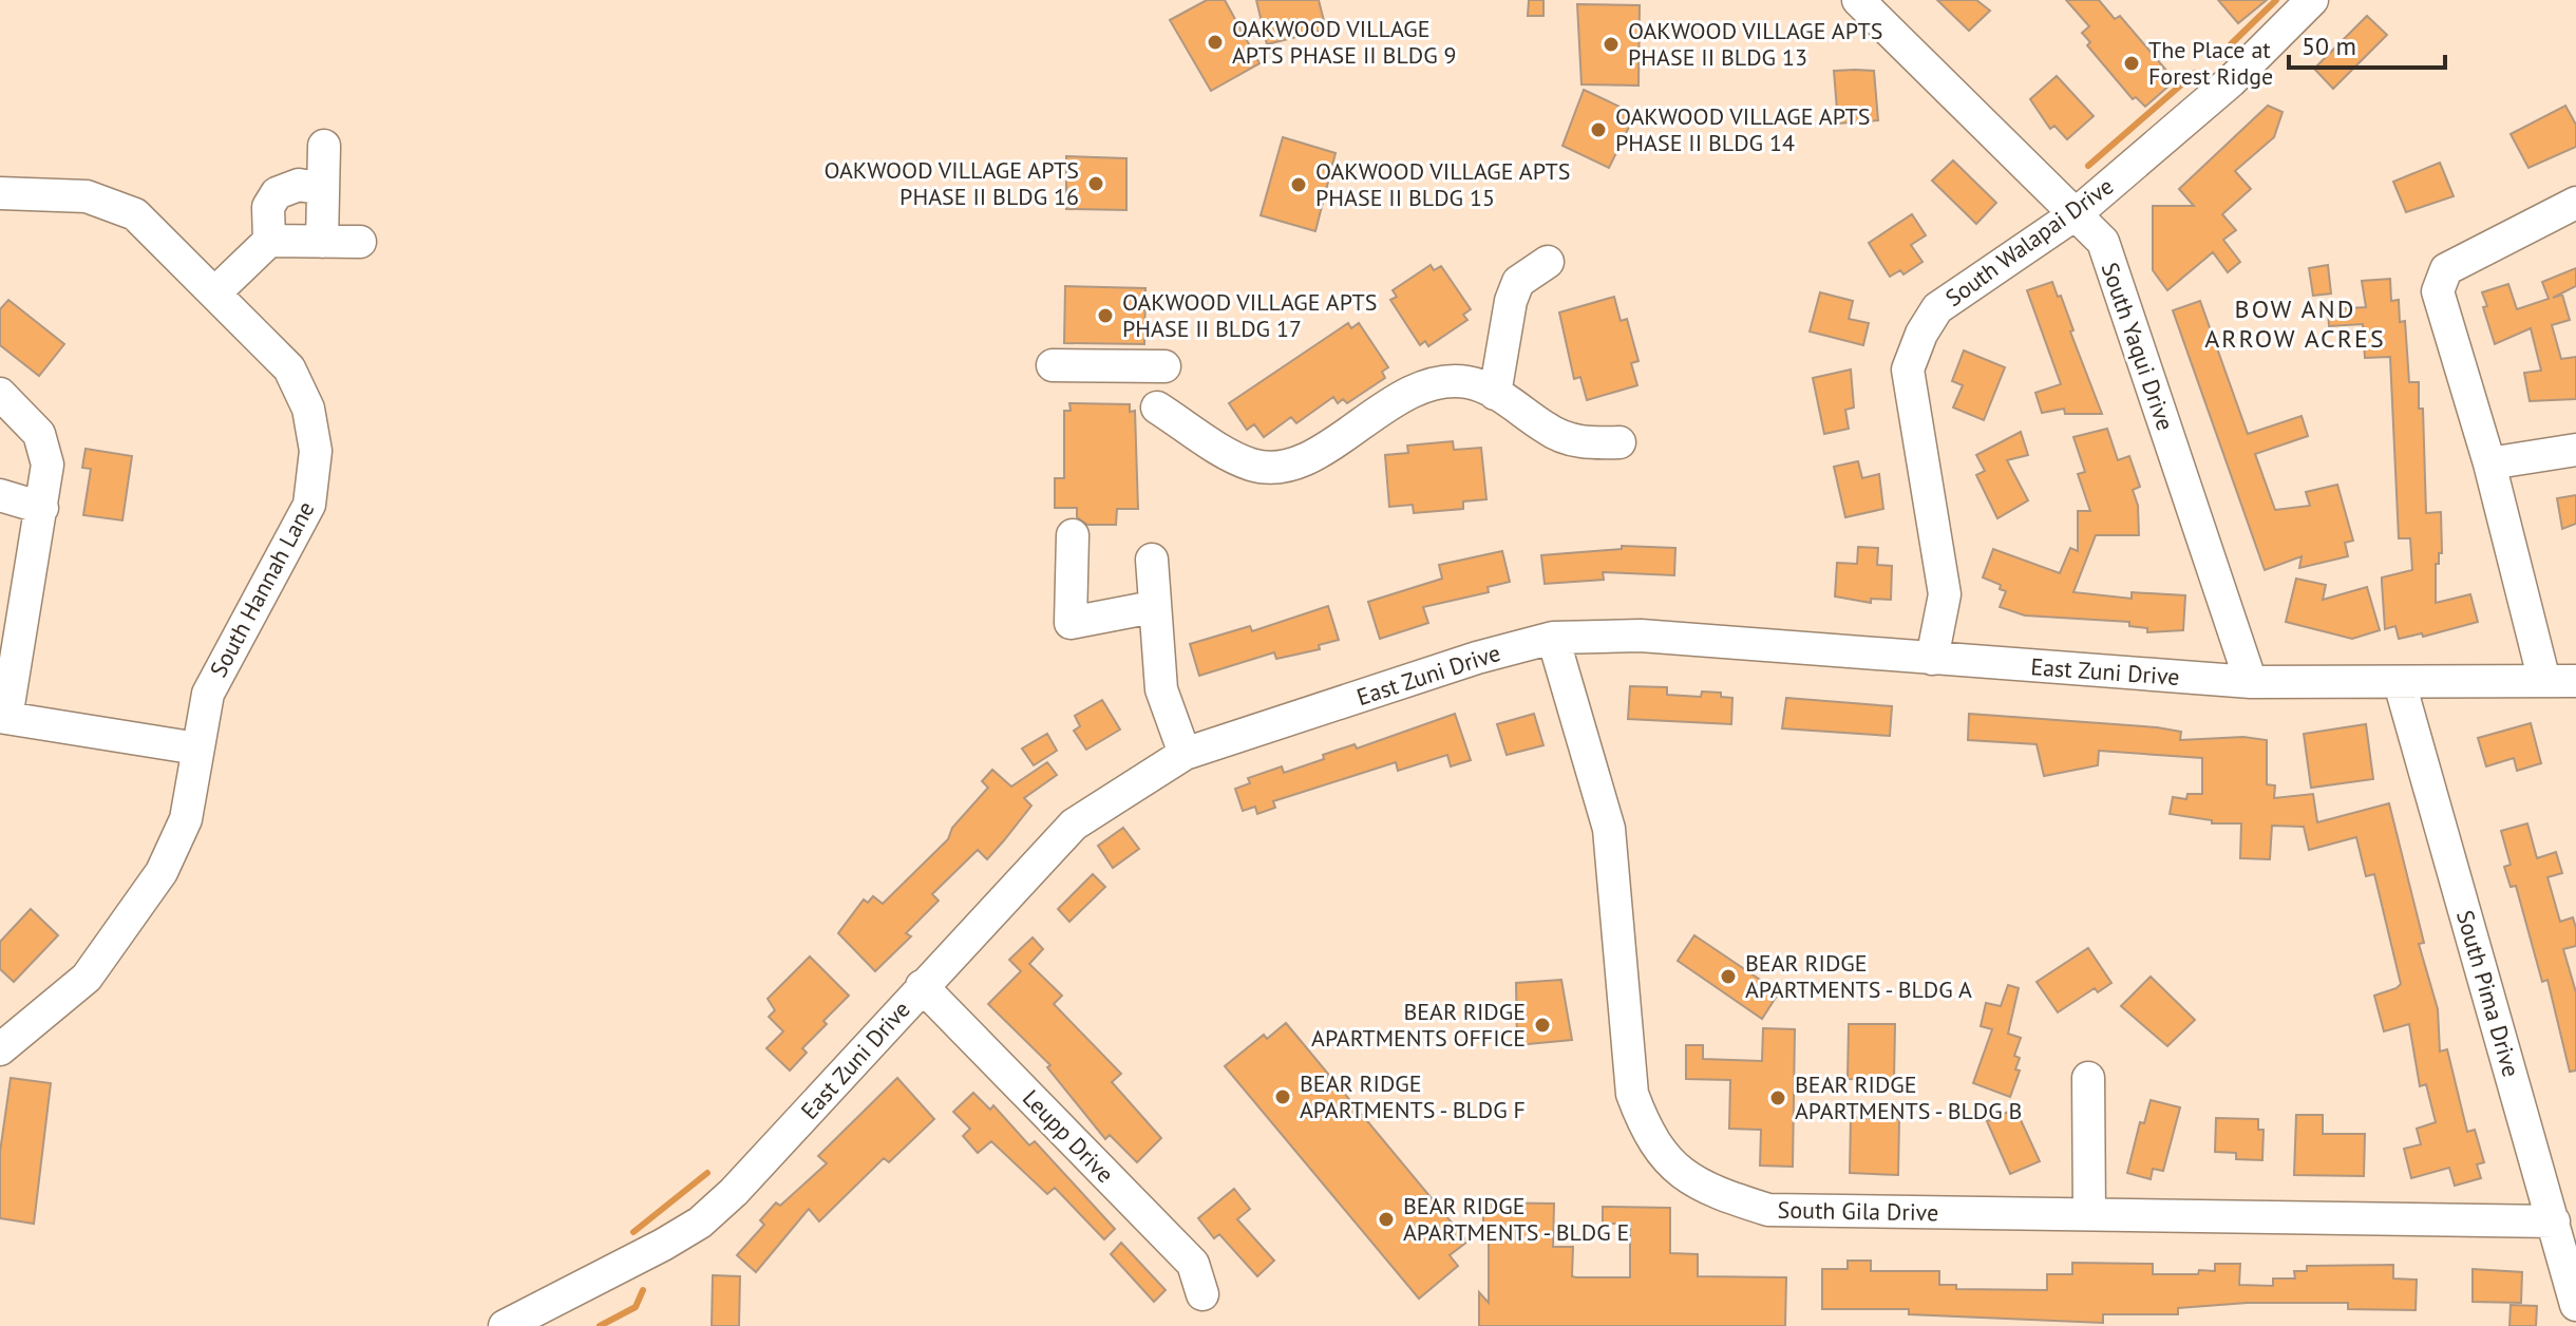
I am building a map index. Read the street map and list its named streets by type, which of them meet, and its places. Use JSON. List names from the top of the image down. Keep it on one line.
{"streets":{"street":["South Walapai Drive","South Yaqui Drive","South Hannah Lane","East Zuni Drive","South Pima Drive","Leupp Drive","South Gila Drive"]},"crossings":[["South Walapai Drive","South Yaqui Drive"],["South Walapai Drive","East Zuni Drive"],["South Yaqui Drive","East Zuni Drive"],["East Zuni Drive","South Pima Drive"],["East Zuni Drive","Leupp Drive"],["East Zuni Drive","South Gila Drive"],["South Pima Drive","South Gila Drive"]],"districts":["BOW AND ARROW ACRES"],"places":["OAKWOOD VILLAGE APTS PHASE II BLDG 9","OAKWOOD VILLAGE APTS PHASE II BLDG 13","The Place at Forest Ridge","OAKWOOD VILLAGE APTS PHASE II BLDG 14","OAKWOOD VILLAGE APTS PHASE II BLDG 16","OAKWOOD VILLAGE APTS PHASE II BLDG 15","OAKWOOD VILLAGE APTS PHASE II BLDG 17","BEAR RIDGE APARTMENTS - BLDG A","BEAR RIDGE APARTMENTS OFFICE","BEAR RIDGE APARTMENTS - BLDG F","BEAR RIDGE APARTMENTS - BLDG B","BEAR RIDGE APARTMENTS - BLDG E"],"scale_bar":"50 m"}
